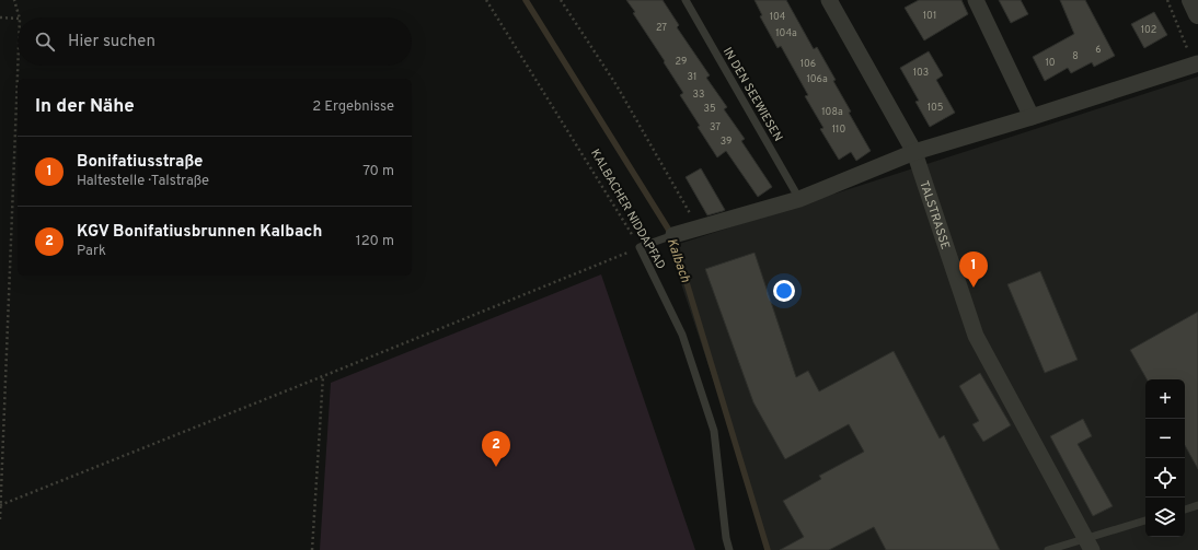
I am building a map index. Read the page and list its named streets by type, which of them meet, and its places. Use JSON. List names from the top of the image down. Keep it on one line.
{"streets":{"street":["TALSTRASSE"],"lane":["IN DEN SEEWIESEN","KALBACHER NIDDAPFAD"]},"water":["Kalbach"],"house_numbers":["101","104","27","102","104a","6","8","29","10","106","103","31","106a","33","105","35","108a","37","110","39"],"page":{"search":"Hier suchen","heading":["In der Nähe","2 Ergebnisse"],"list":[{"mark":"1","name":"Bonifatiusstraße","note":"Haltestelle · Talstraße","value":"70 m"},{"mark":"2","name":"KGV Bonifatiusbrunnen Kalbach","note":"Park","value":"120 m"}],"pins":["1","2"],"map_buttons":["+","−"]}}
